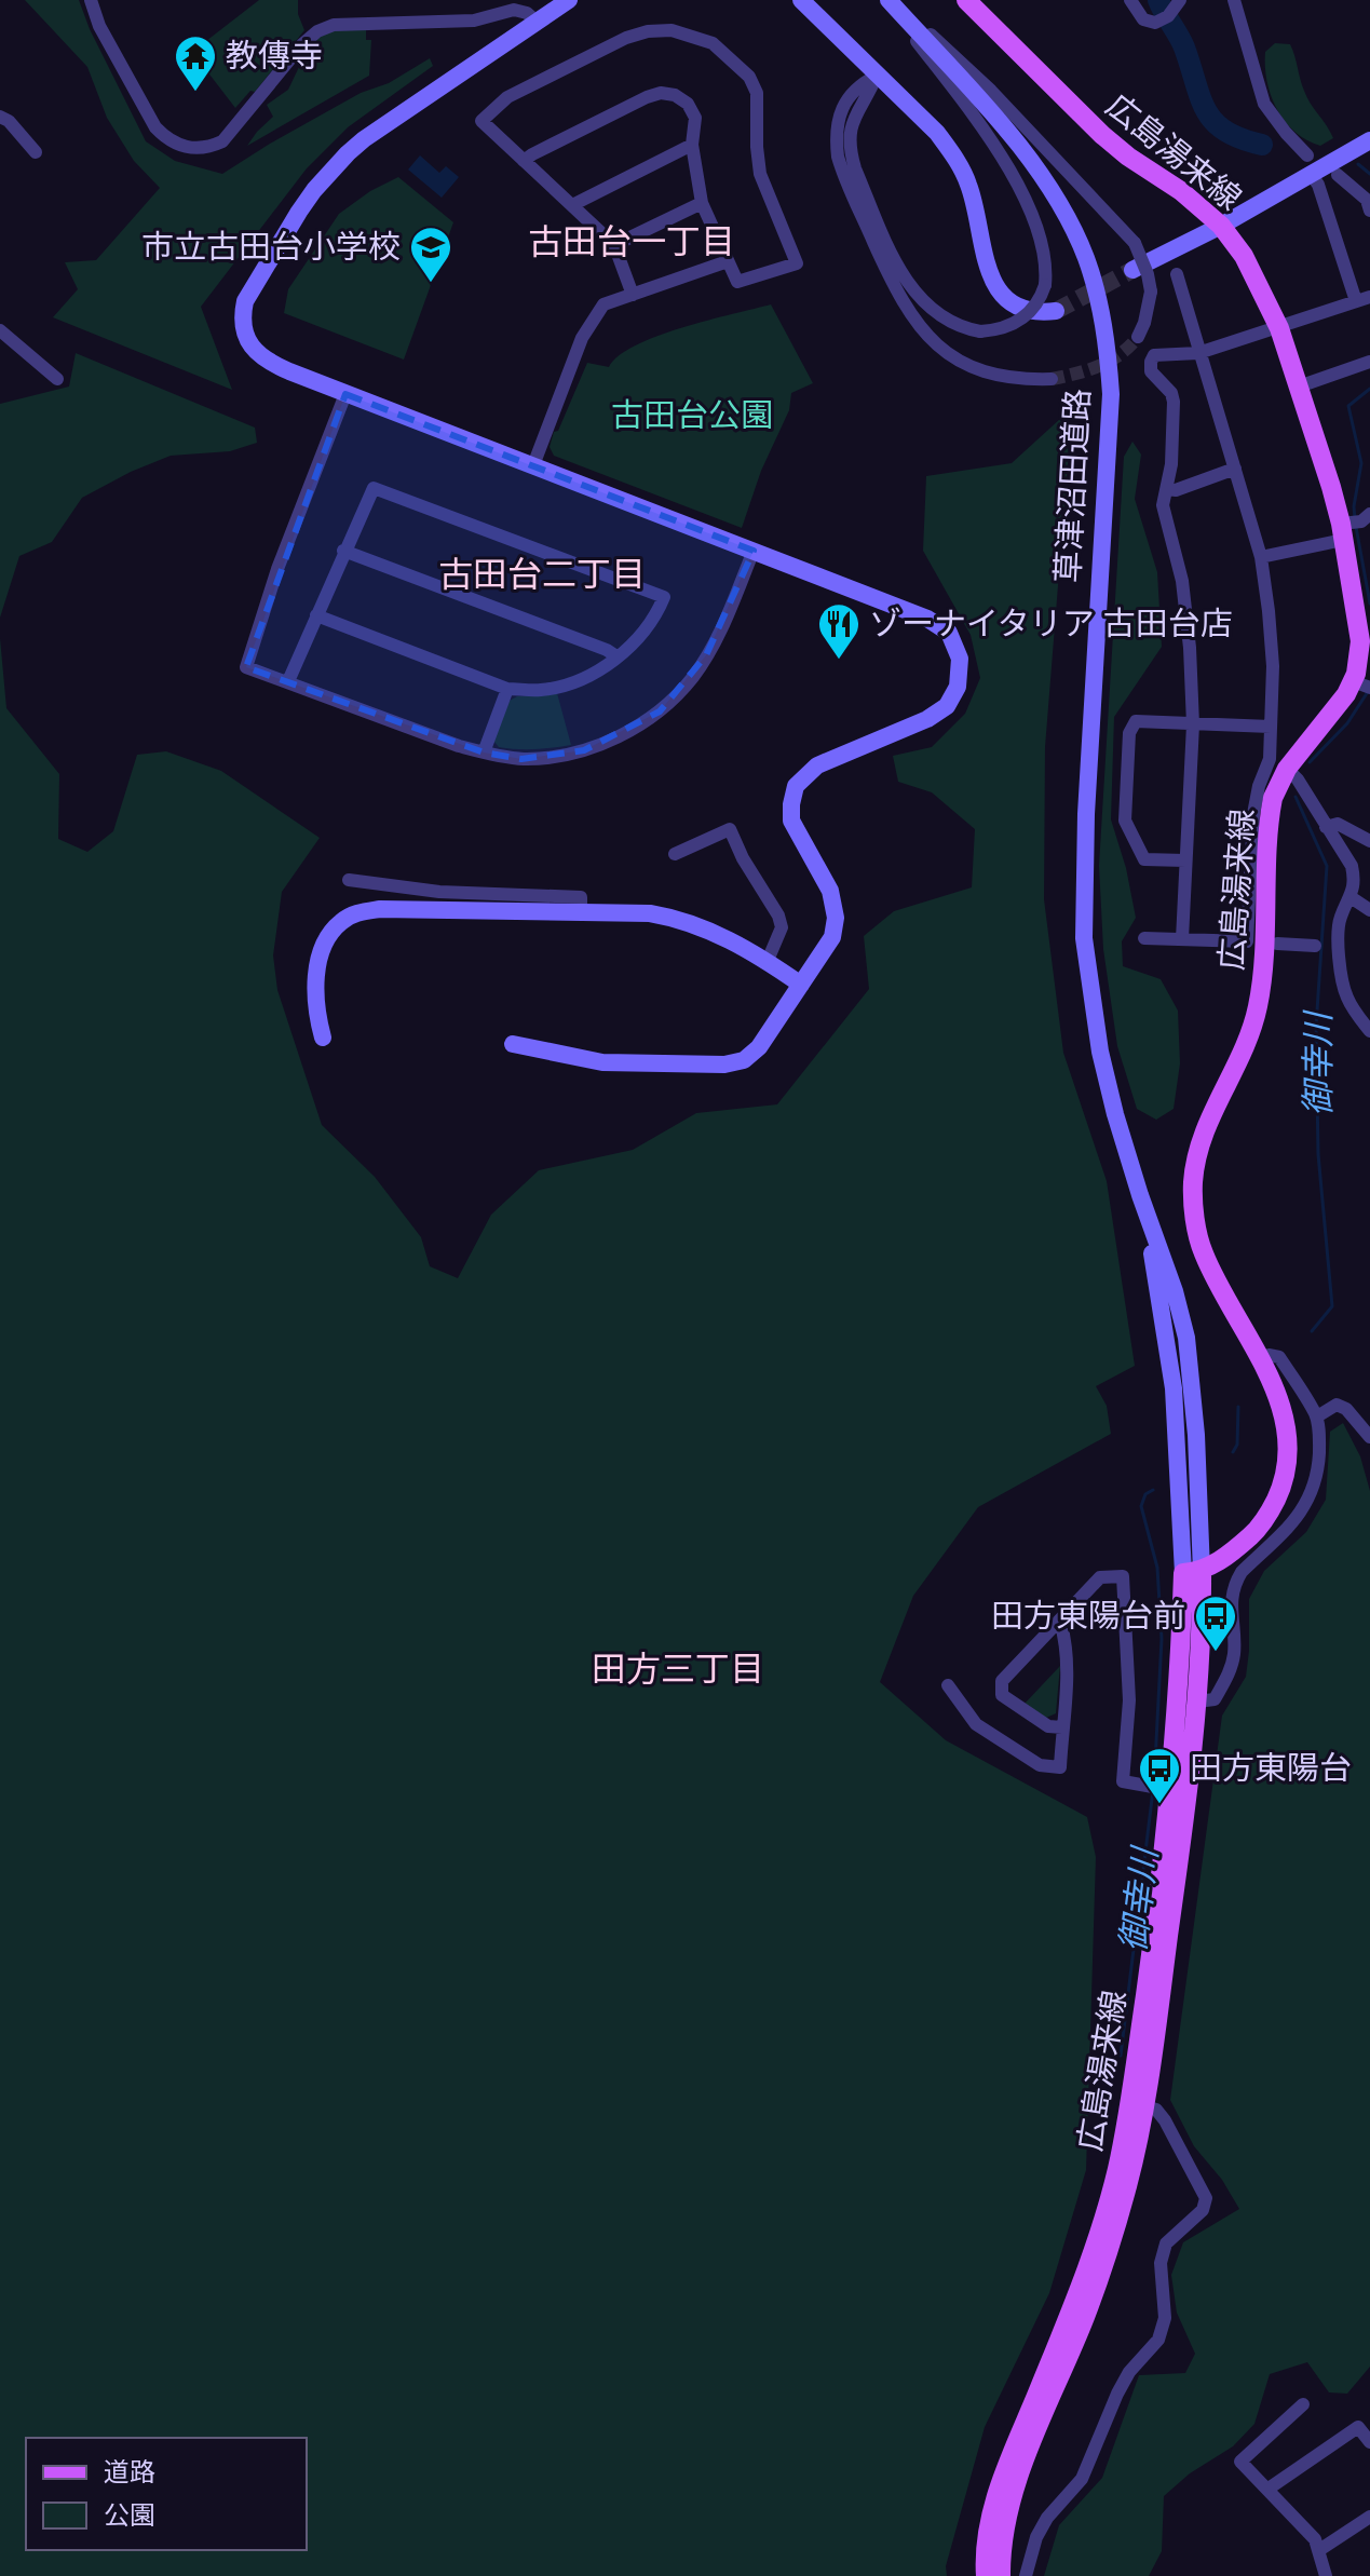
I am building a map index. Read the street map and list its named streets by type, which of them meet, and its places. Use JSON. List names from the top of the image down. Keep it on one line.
{"streets":{"main road":["広島湯来線"],"street":["草津沼田道路"]},"crossings":[["広島湯来線","草津沼田道路"]],"districts":["古田台一丁目","古田台二丁目","田方三丁目"],"water":["御幸川"],"parks":["古田台公園"],"places":{"temple":["教傳寺"],"school or university":["市立古田台小学校"],"restaurant":["ゾーナイタリア 古田台店"],"bus stop":["田方東陽台前","田方東陽台"]},"legend":["道路","公園"]}
